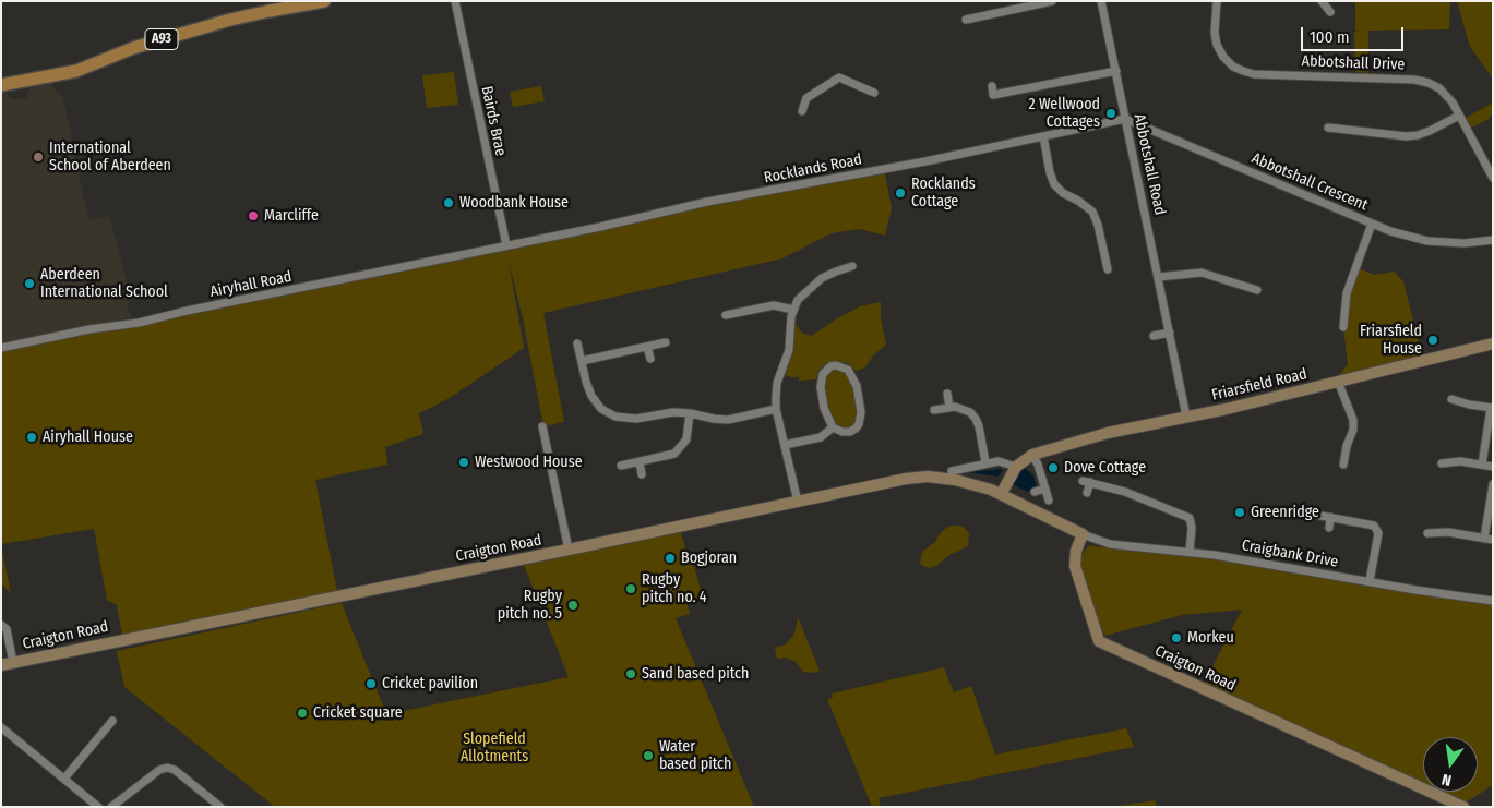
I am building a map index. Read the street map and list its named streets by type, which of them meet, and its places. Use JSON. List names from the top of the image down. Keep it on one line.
{"streets":{"main road":["A93"],"street":["Abbotshall Drive","Bairds Brae","Abbotshall Road","Rocklands Road","Abbotshall Crescent","Airyhall Road","Friarsfield Road","Craigton Road","Craigbank Drive"]},"crossings":[["Bairds Brae","Rocklands Road"],["Bairds Brae","Airyhall Road"],["Abbotshall Road","Rocklands Road"],["Abbotshall Road","Abbotshall Crescent"],["Abbotshall Road","Friarsfield Road"],["Rocklands Road","Abbotshall Crescent"],["Rocklands Road","Airyhall Road"],["Craigton Road","Craigbank Drive"]],"parks":["Slopefield Allotments"],"places":["2 Wellwood Cottages","International School of Aberdeen","Rocklands Cottage","Woodbank House","Marcliffe","Aberdeen International School","Friarsfield House","Airyhall House","Westwood House","Dove Cottage","Greenridge","Bogjoran","Rugby pitch no. 4","Rugby pitch no. 5","Morkeu","Sand based pitch","Cricket pavilion","Cricket square","Water based pitch"],"scale_bar":"100 m","north":"bottom"}
